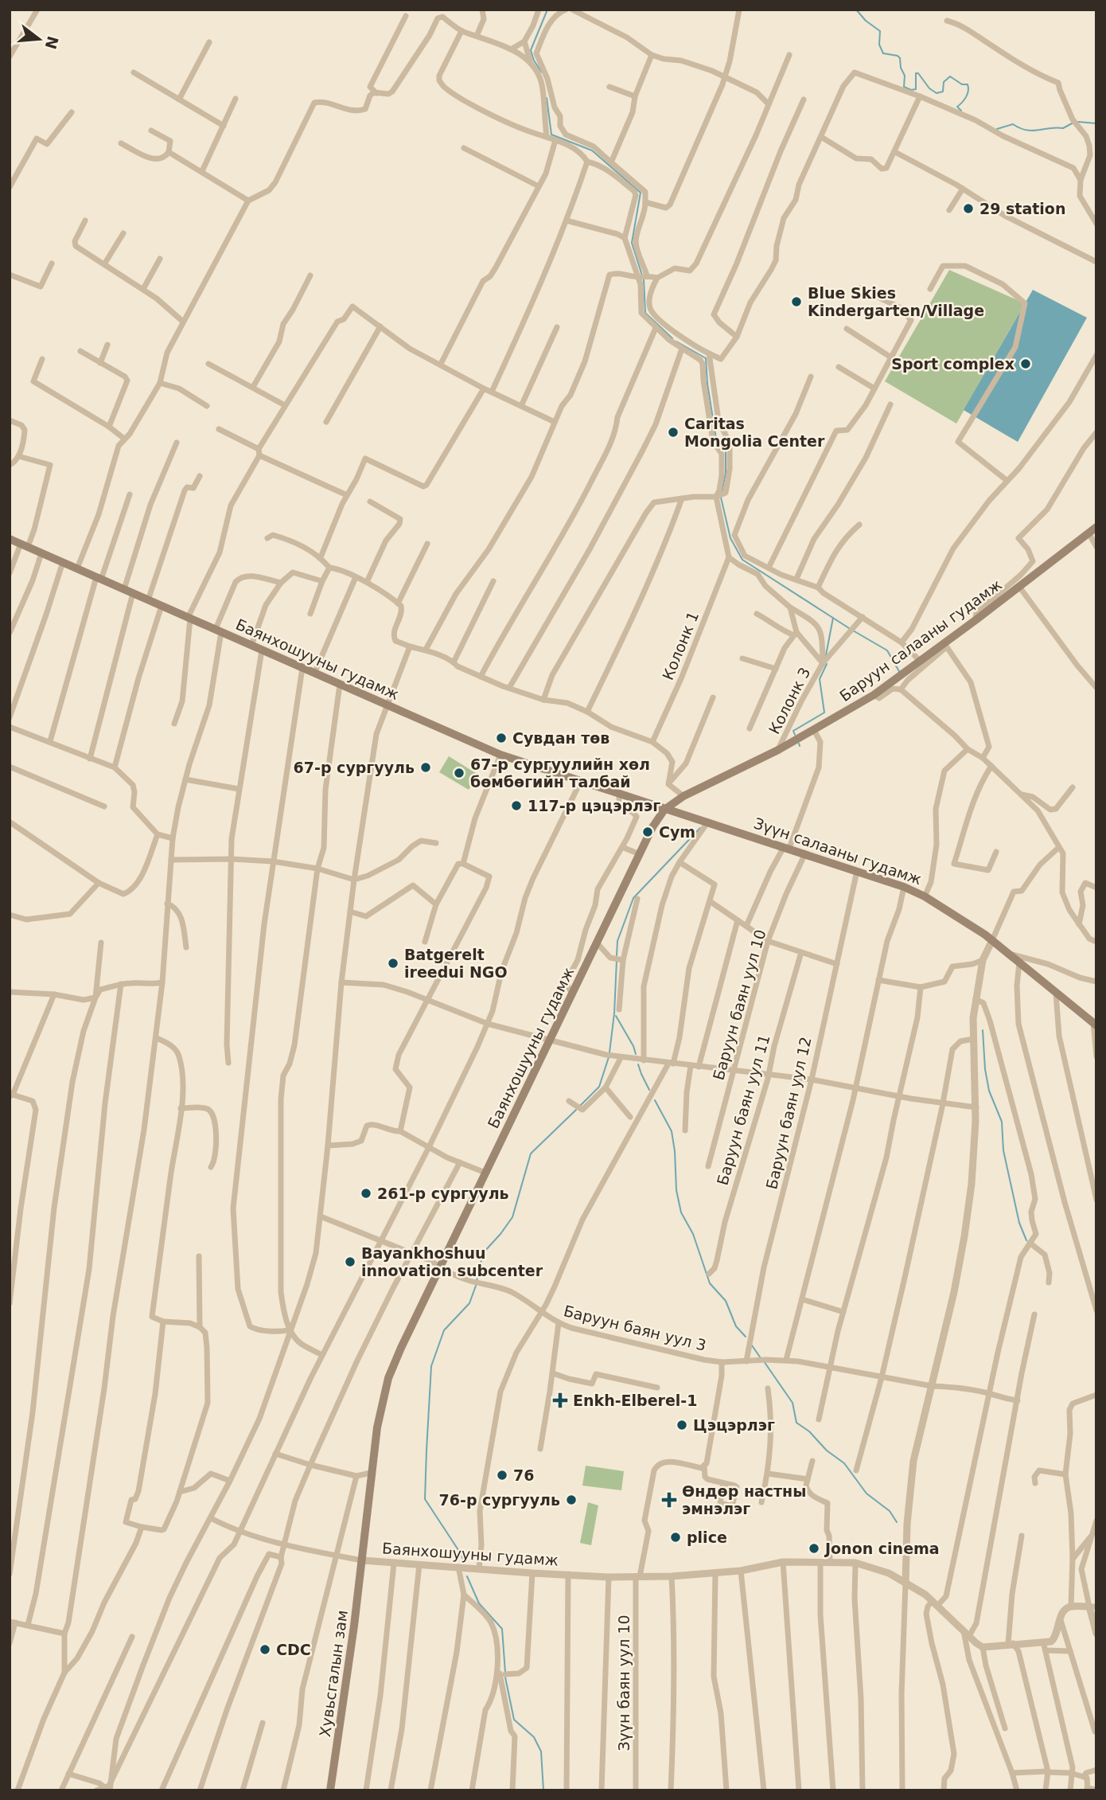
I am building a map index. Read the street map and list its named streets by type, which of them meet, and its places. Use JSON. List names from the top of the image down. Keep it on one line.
{"streets":{"main road":["Баруун салааны гудамж","Баянхошууны гудамж","Зүүн салааны гудамж","Хувьсгалын зам"],"street":["Колонк 1","Колонк 3","Баруун баян уул 10","Баруун баян уул 11","Баруун баян уул 12","Баруун баян уул 3","Зүүн баян уул 10"]},"crossings":[["Баруун салааны гудамж","Баянхошууны гудамж"],["Баруун салааны гудамж","Колонк 3"],["Баруун салааны гудамж","Зүүн салааны гудамж"],["Баянхошууны гудамж","Зүүн салааны гудамж"],["Баянхошууны гудамж","Баруун баян уул 3"],["Баянхошууны гудамж","Хувьсгалын зам"],["Баянхошууны гудамж","Зүүн баян уул 10"],["Зүүн салааны гудамж","Баруун баян уул 10"],["Зүүн салааны гудамж","Баруун баян уул 12"]],"places":{"other":["29 station","Blue Skies Kindergarten/Village","Sport complex","Caritas Mongolia Center","Сувдан төв","67-р сургууль","67-р сургуулийн хөл бөмбөгийн талбай","117-р цэцэрлэг","Cym","Batgerelt ireedui NGO","261-р сургууль","Bayankhoshuu innovation subcenter","Цэцэрлэг","76","76-р сургууль","plice","Jonon cinema","CDC"],"health":["Enkh-Elberel-1","Өндөр настны эмнэлэг"]},"north":"right"}
